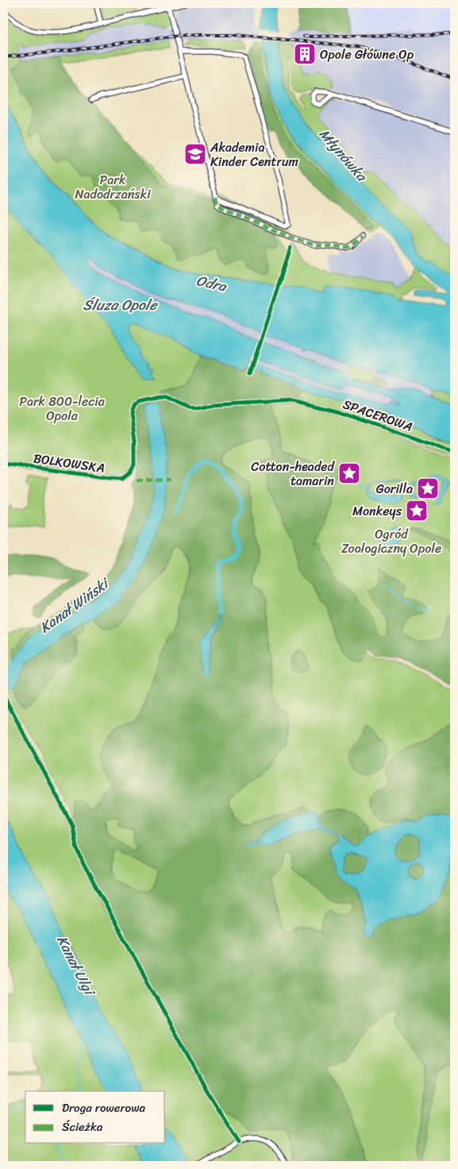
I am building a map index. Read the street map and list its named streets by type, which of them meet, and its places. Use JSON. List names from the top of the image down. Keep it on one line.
{"streets":{"street":["SPACEROWA","BOLKOWSKA"]},"crossings":[["SPACEROWA","BOLKOWSKA"]],"water":["Młynówka","Odra","Śluza Opole","Kanał Wiński","Kanał Ulgi"],"parks":["Park Nadodrzański","Park 800-lecia Opola","Ogród Zoologiczny Opole"],"places":{"building":["Opole Główne Op"],"school or university":["Akademia Kinder Centrum"],"place":["Cotton-headed tamarin","Gorilla","Monkeys"]},"legend":["Droga rowerowa","Ścieżka"]}
